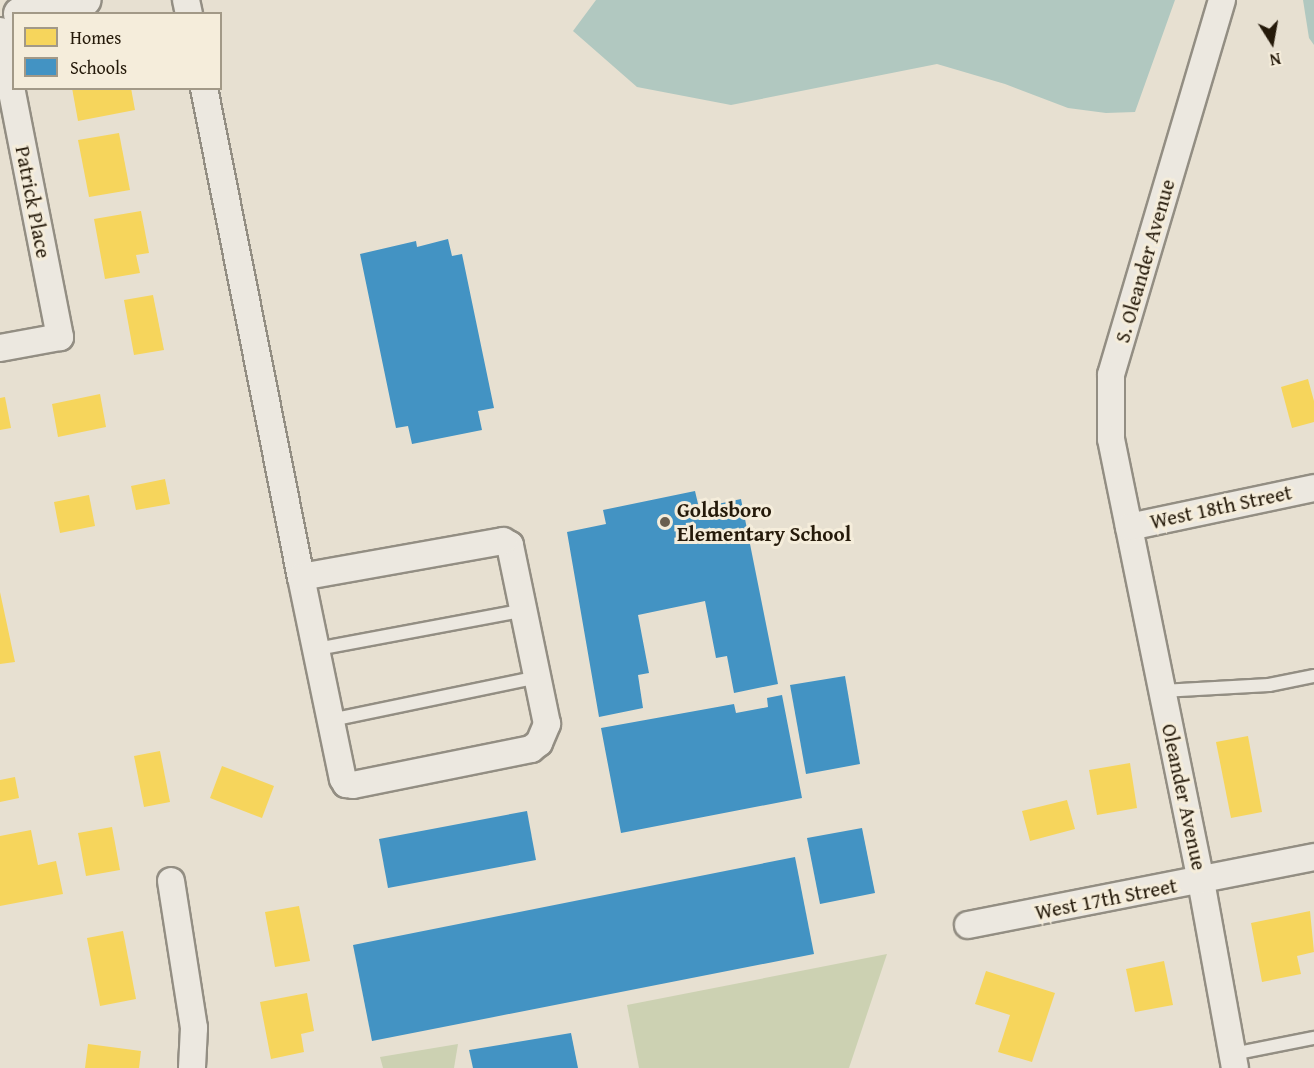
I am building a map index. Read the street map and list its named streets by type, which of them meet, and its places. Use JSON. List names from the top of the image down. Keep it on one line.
{"streets":{"street":["Patrick Place","S. Oleander Avenue","West 18th Street","Oleander Avenue","West 17th Street"]},"crossings":[["S. Oleander Avenue","West 18th Street"],["S. Oleander Avenue","Oleander Avenue"],["West 18th Street","Oleander Avenue"],["Oleander Avenue","West 17th Street"]],"places":["Goldsboro Elementary School"],"legend":["Homes","Schools"],"north":"bottom"}
